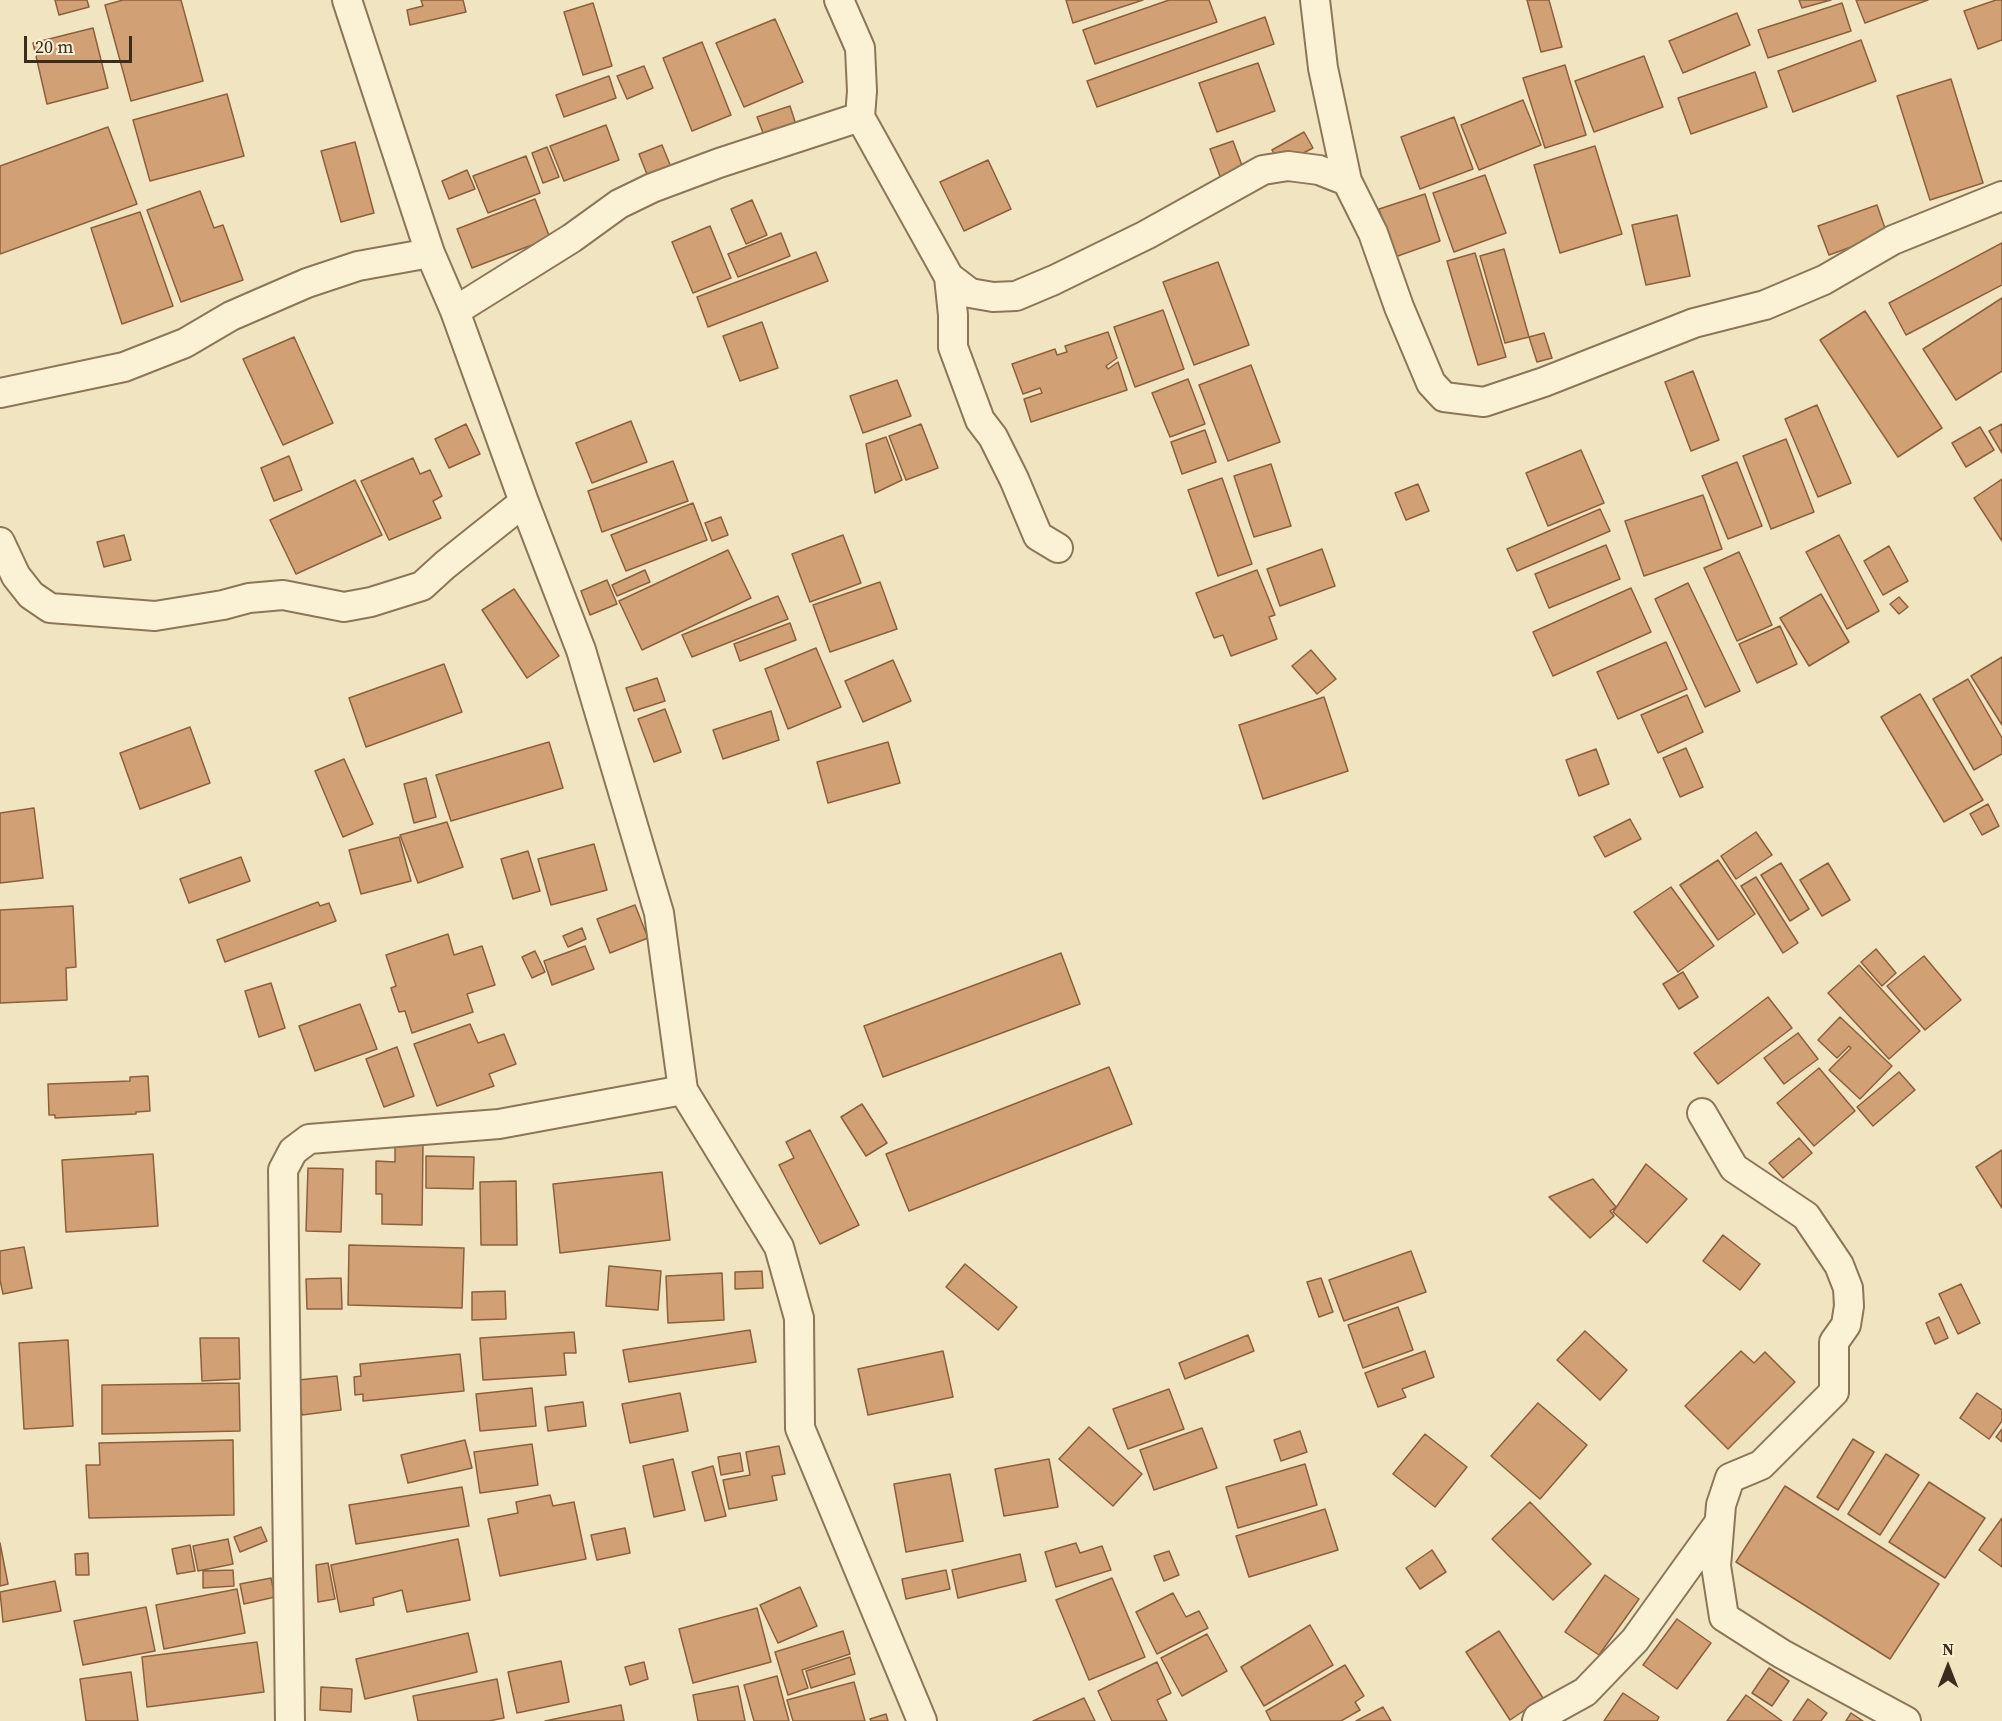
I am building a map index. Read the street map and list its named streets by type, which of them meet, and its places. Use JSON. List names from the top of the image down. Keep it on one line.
{"scale_bar":"20 m","north":"top"}
